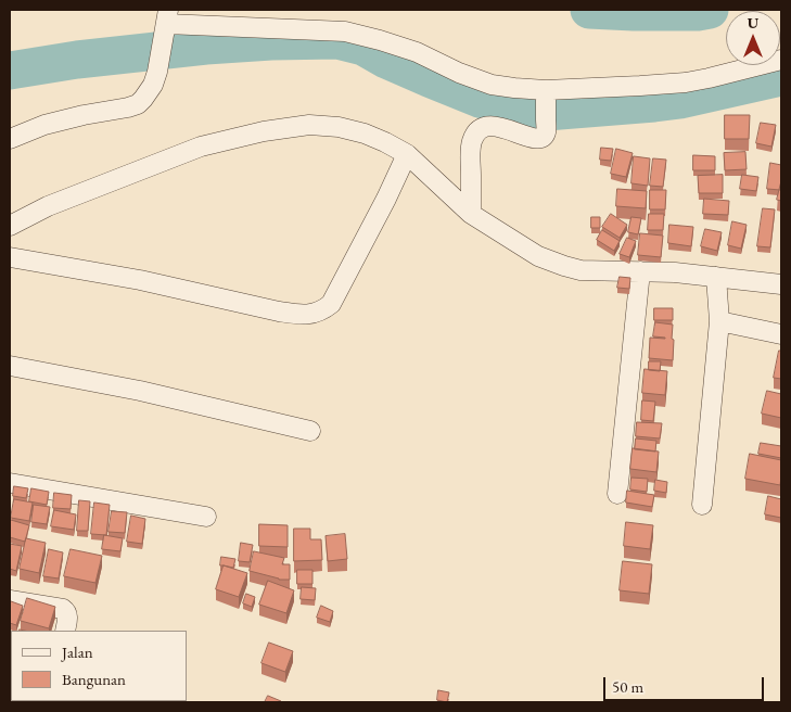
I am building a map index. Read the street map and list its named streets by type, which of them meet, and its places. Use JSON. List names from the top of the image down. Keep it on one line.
{"legend":["Jalan","Bangunan"],"scale_bar":"50 m","north":"top"}
